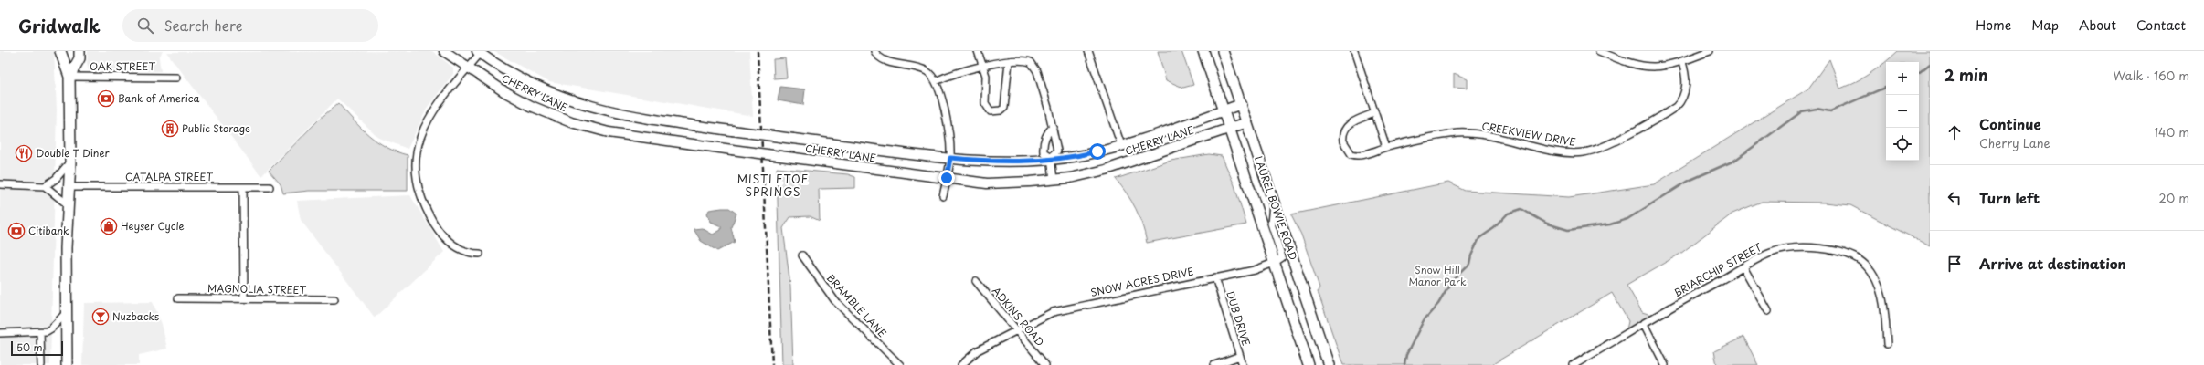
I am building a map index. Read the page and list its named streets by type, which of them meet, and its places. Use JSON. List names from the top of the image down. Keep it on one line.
{"streets":{"main road":["CHERRY LANE","LAUREL BOWIE ROAD"],"street":["OAK STREET","CREEKVIEW DRIVE","CATALPA STREET","BRIARCHIP STREET","SNOW ACRES DRIVE","MAGNOLIA STREET","BRAMBLE LANE","ADKINS ROAD","DUB DRIVE"]},"crossings":[["CHERRY LANE","LAUREL BOWIE ROAD"],["LAUREL BOWIE ROAD","SNOW ACRES DRIVE"],["SNOW ACRES DRIVE","ADKINS ROAD"],["SNOW ACRES DRIVE","DUB DRIVE"]],"districts":["MISTLETOE SPRINGS"],"parks":["Snow Hill Manor Park"],"places":{"bank":["Bank of America","Citibank"],"building":["Public Storage"],"restaurant":["Double T Diner"],"shop":["Heyser Cycle"],"bar":["Nuzbacks"]},"scale_bar":"50 m","page":{"header":"Gridwalk","search":"Search here","nav":["Home","Map","About","Contact"],"heading":["2 min","Walk · 160 m"],"map_buttons":["+","−"],"list":[["Continue","Cherry Lane","140 m"],["Turn left","20 m"],"Arrive at destination"],"scale":"50 m"}}
